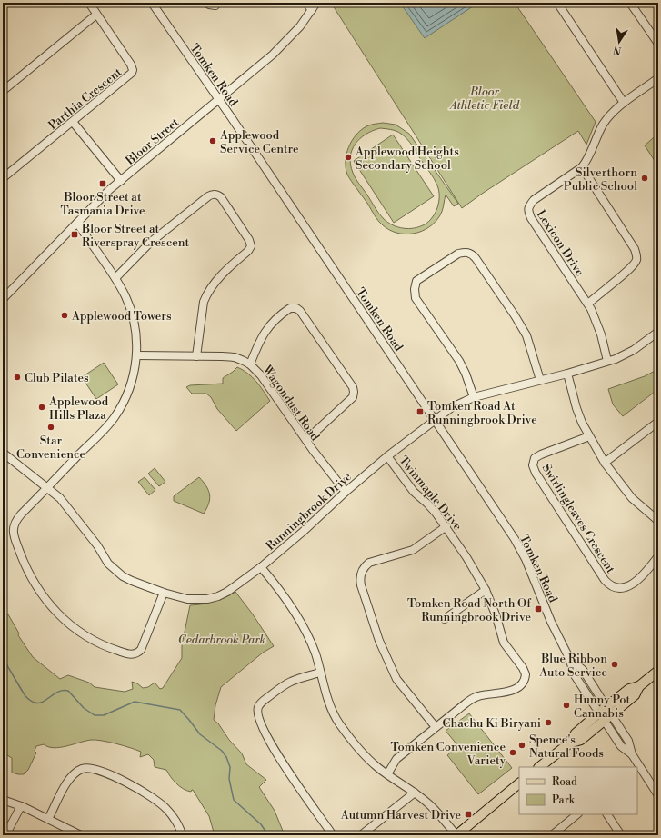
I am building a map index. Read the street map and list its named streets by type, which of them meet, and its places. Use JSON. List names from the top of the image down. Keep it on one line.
{"streets":{"street":["Tomken Road","Parthia Crescent","Bloor Street","Lexicon Drive","Wagondust Road","Twinmaple Drive","Runningbrook Drive","Swirlingleaves Crescent"]},"crossings":[["Tomken Road","Bloor Street"],["Tomken Road","Runningbrook Drive"],["Lexicon Drive","Runningbrook Drive"],["Wagondust Road","Runningbrook Drive"],["Twinmaple Drive","Runningbrook Drive"]],"parks":["Bloor Athletic Field","Cedarbrook Park"],"places":{"other":["Applewood Service Centre","Applewood Heights Secondary School","Silverthorn Public School","Applewood Towers","Club Pilates","Applewood Hills Plaza","Star Convenience","Blue Ribbon Auto Service","Hunny Pot Cannabis","Chachu Ki Biryani","Spence's Natural Foods","Tomken Convenience Variety"],"transit":["Bloor Street at Tasmania Drive","Bloor Street at Riverspray Crescent","Tomken Road At Runningbrook Drive","Tomken Road North Of Runningbrook Drive","Autumn Harvest Drive"]},"legend":["Road","Park"],"north":"bottom"}
